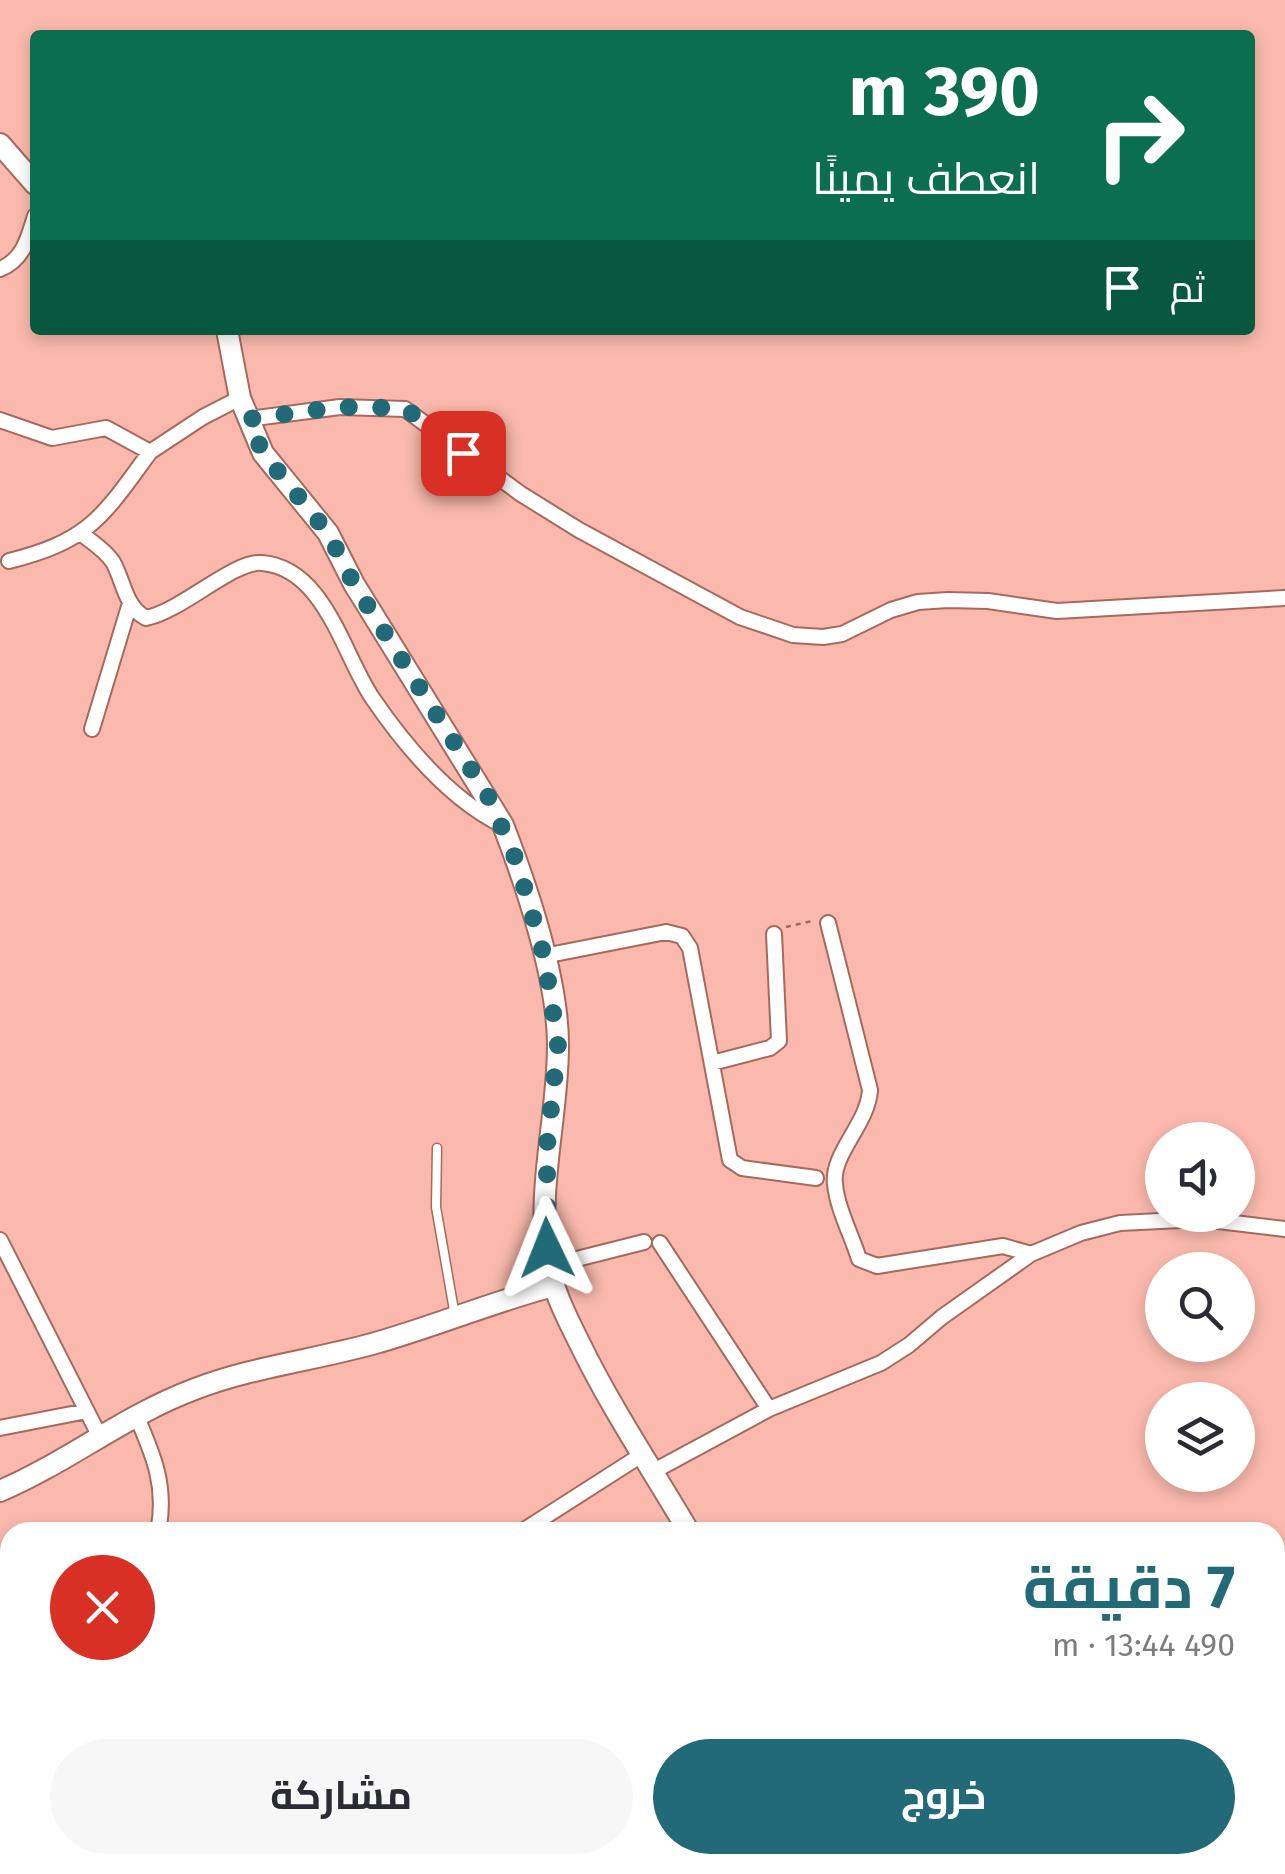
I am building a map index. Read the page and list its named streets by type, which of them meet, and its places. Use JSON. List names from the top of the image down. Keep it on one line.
{"page":{"turn":["390 m","انعطف يمينًا"],"then":"ثم","heading":["7 دقيقة","490 m · 13:44"],"buttons":["خروج","مشاركة"]}}
